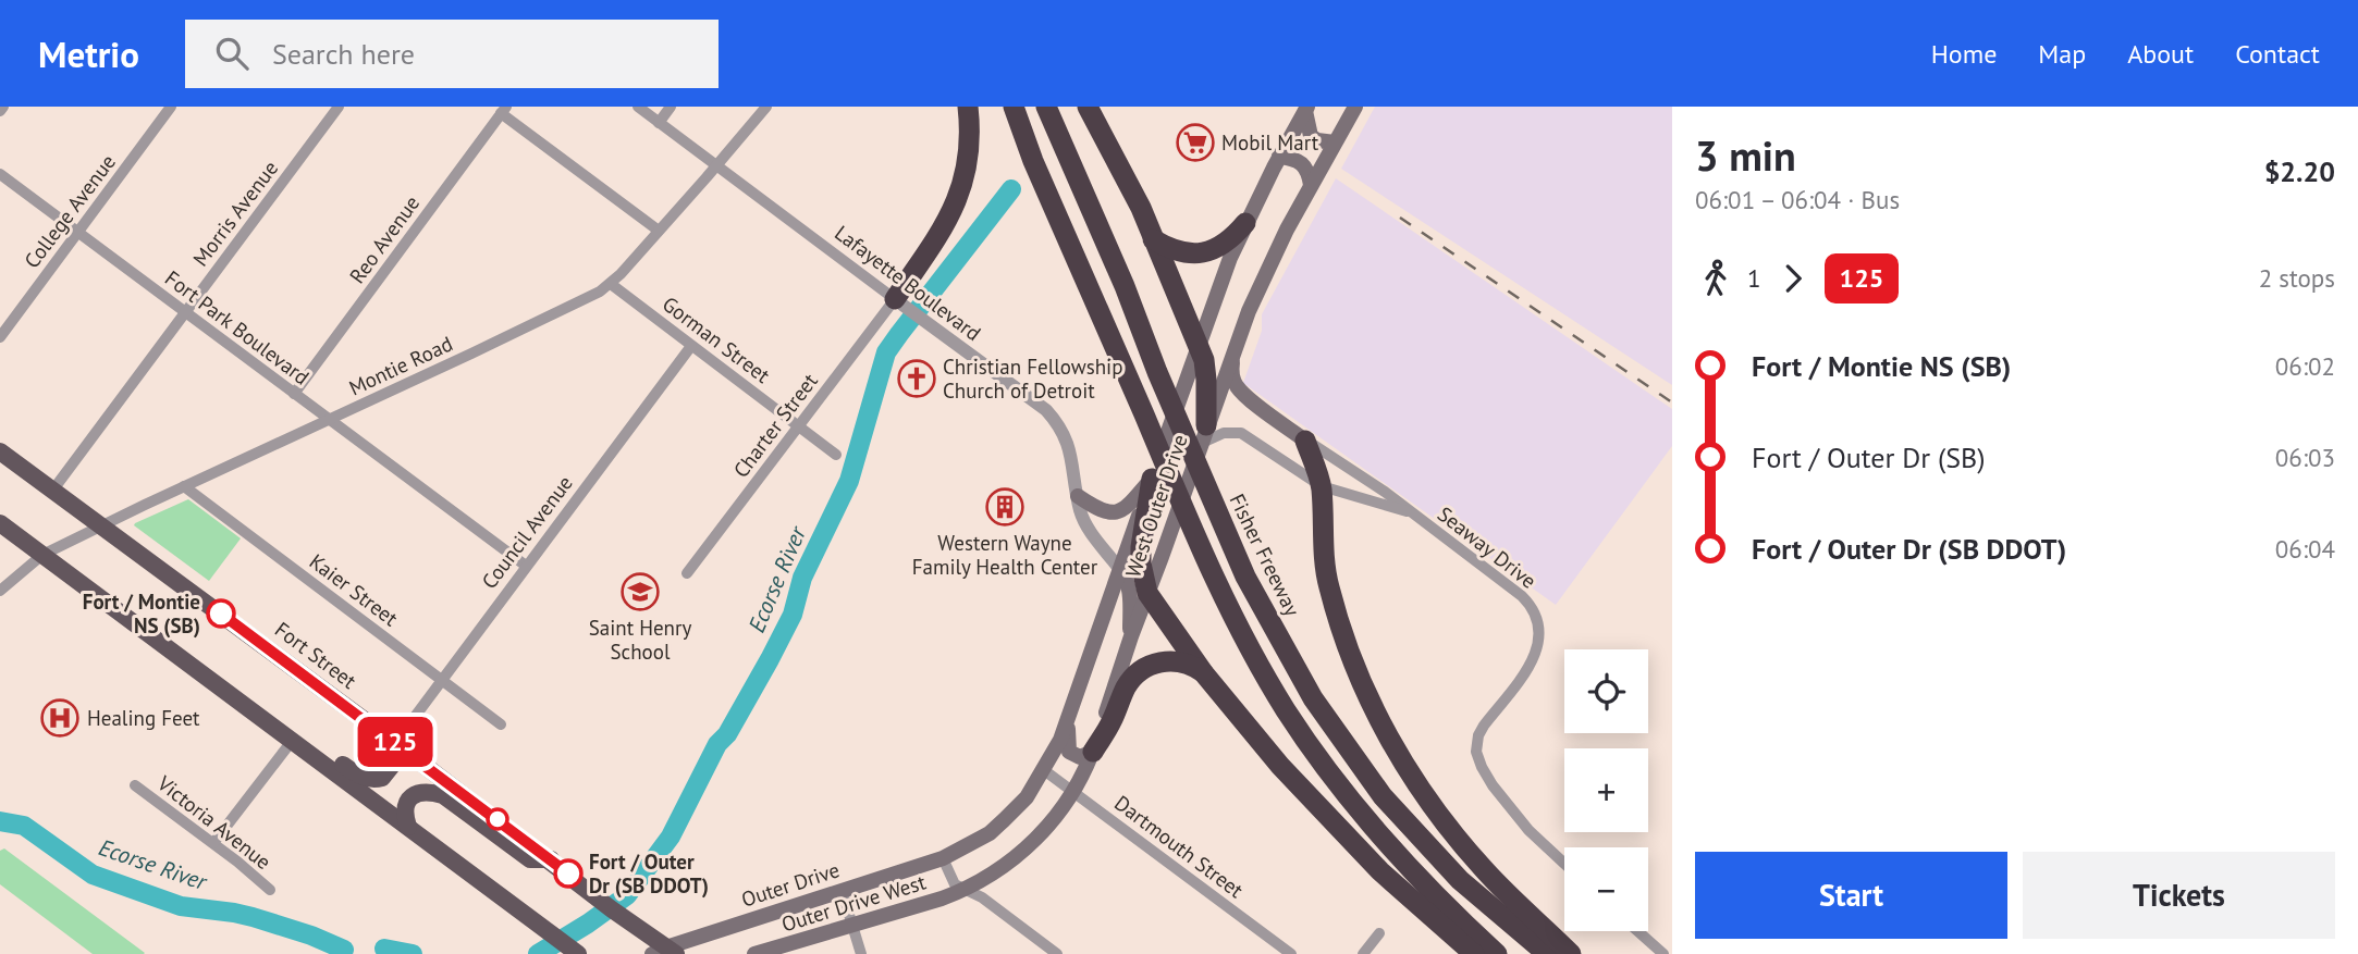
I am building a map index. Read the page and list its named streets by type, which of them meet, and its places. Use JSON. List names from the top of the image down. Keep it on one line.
{"streets":{"highway":["Fisher Freeway"],"main road":["West Outer Drive","Fort Street","Outer Drive","Outer Drive West"],"street":["College Avenue","Morris Avenue","Reo Avenue","Lafayette Boulevard","Fort Park Boulevard","Gorman Street","Montie Road","Charter Street","Council Avenue","Seaway Drive","Kaier Street","Victoria Avenue","Dartmouth Street"]},"crossings":[["College Avenue","Fort Park Boulevard"],["Morris Avenue","Fort Park Boulevard"],["Morris Avenue","Fort Street"],["Reo Avenue","Fort Park Boulevard"],["Lafayette Boulevard","Montie Road"],["Lafayette Boulevard","Charter Street"],["Lafayette Boulevard","West Outer Drive"],["Fort Park Boulevard","Montie Road"],["Fort Park Boulevard","Council Avenue"],["Gorman Street","Montie Road"],["Gorman Street","Charter Street"],["Gorman Street","Council Avenue"],["Montie Road","Kaier Street"],["Montie Road","Fort Street"],["West Outer Drive","Seaway Drive"],["West Outer Drive","Dartmouth Street"],["West Outer Drive","Outer Drive"],["West Outer Drive","Outer Drive West"],["Council Avenue","Kaier Street"],["Council Avenue","Fort Street"],["Fort Street","Outer Drive"]],"water":["Ecorse River"],"places":{"supermarket":["Mobil Mart"],"church":["Christian Fellowship Church of Detroit"],"building":["Western Wayne Family Health Center"],"school or university":["Saint Henry School"],"other":["Fort / Montie NS (SB)","Fort / Outer Dr (SB DDOT)"],"hospital":["Healing Feet"]},"lines":["bus line 125"],"page":{"header":"Metrio","search":"Search here","nav":["Home","Map","About","Contact"],"on_map":"125","heading":["3 min","06:01 – 06:04 · Bus","$2.20"],"legs":["1","125","2 stops"],"list":[{"name":"Fort / Montie NS (SB)","value":"06:02"},{"name":"Fort / Outer Dr (SB)","value":"06:03"},{"name":"Fort / Outer Dr (SB DDOT)","value":"06:04"}],"map_buttons":["+","−"],"buttons":["Start","Tickets"]}}
